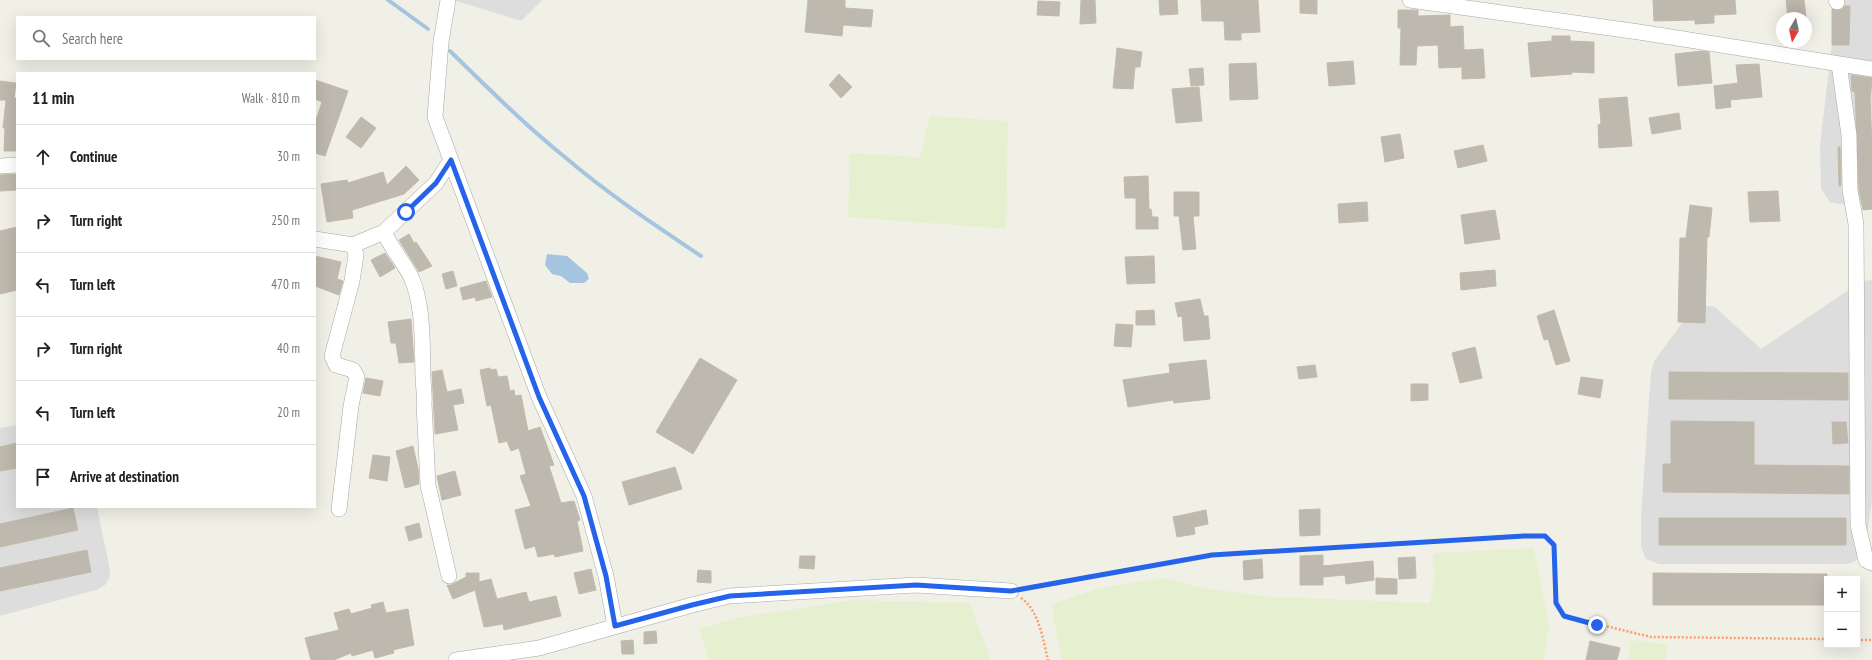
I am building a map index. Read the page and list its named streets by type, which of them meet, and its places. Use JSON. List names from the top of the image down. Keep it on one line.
{"north":"bottom","page":{"search":"Search here","heading":["11 min","Walk · 810 m"],"list":[["Continue","30 m"],["Turn right","250 m"],["Turn left","470 m"],["Turn right","40 m"],["Turn left","20 m"],"Arrive at destination"],"map_buttons":["+","−"]}}
